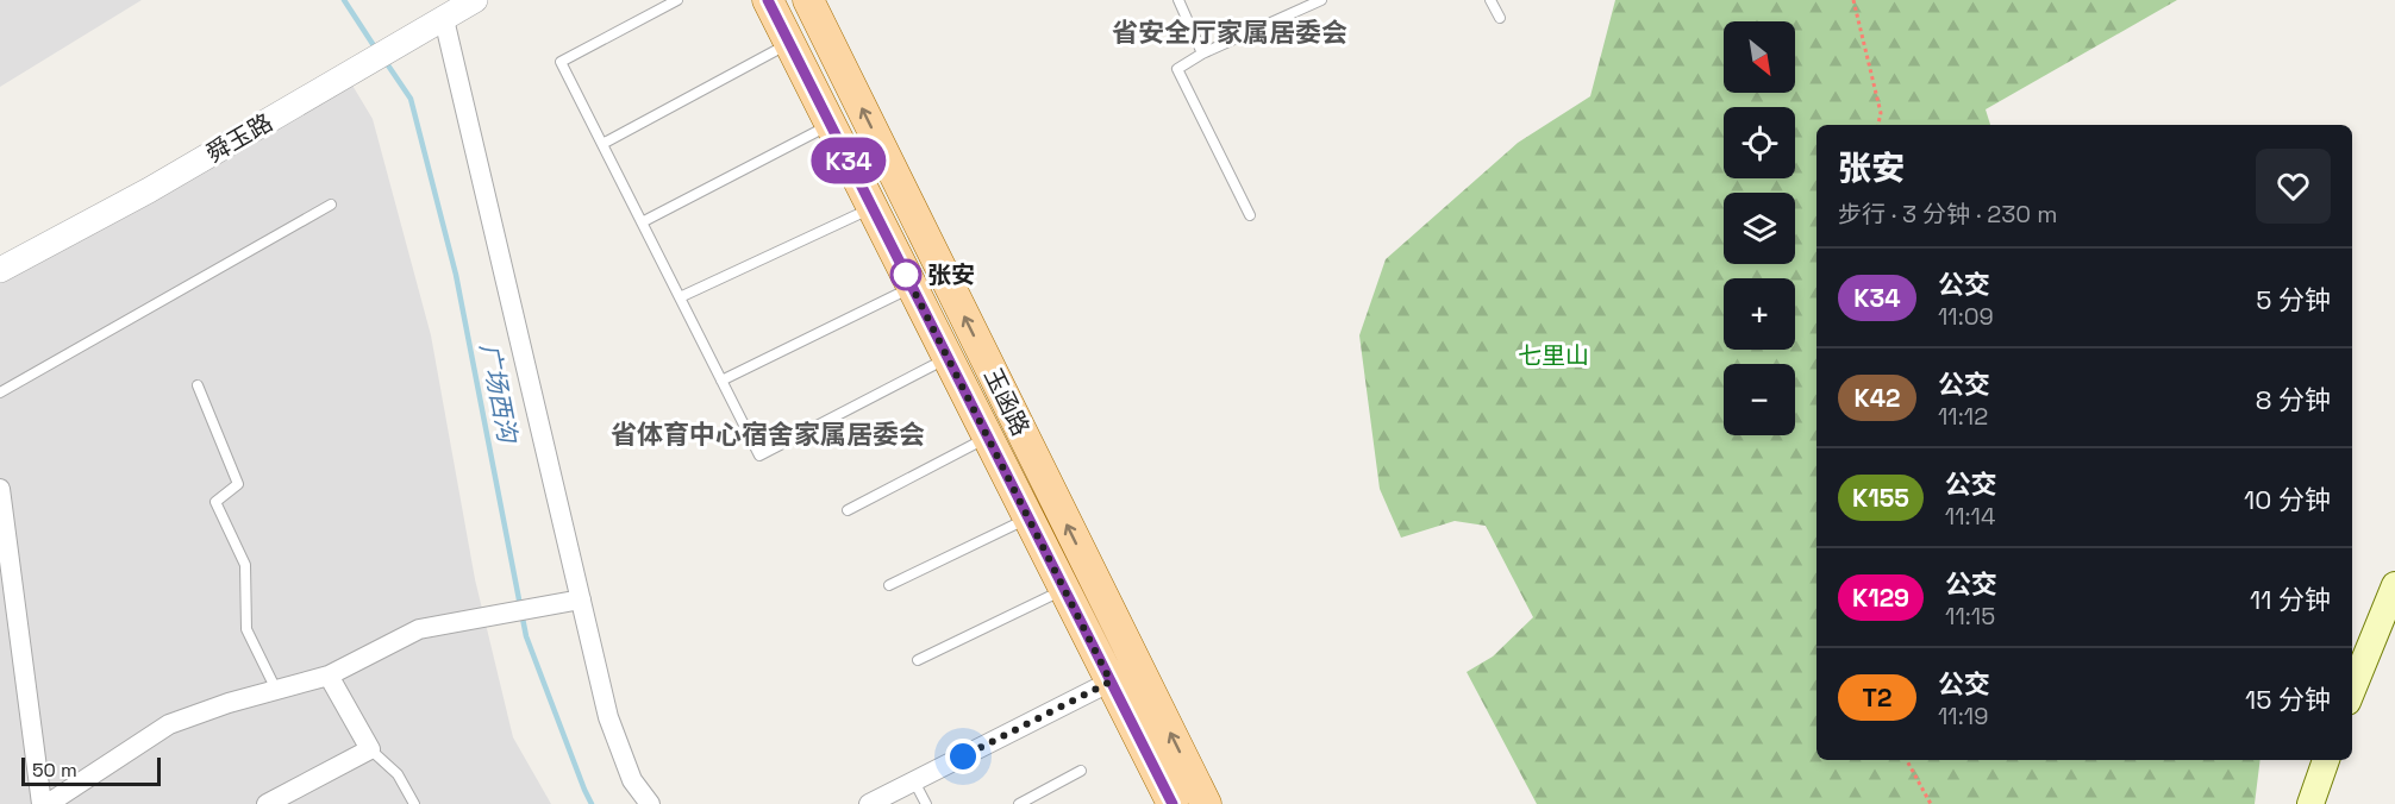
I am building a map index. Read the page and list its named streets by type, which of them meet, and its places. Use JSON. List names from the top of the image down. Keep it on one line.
{"streets":{"main road":["玉函路"],"street":["舜玉路"]},"districts":["省安全厅家属居委会","省体育中心宿舍家属居委会"],"water":["广场西沟"],"parks":["七里山"],"places":["张安"],"lines":["bus line K34"],"scale_bar":"50 m","north":"bottom right","page":{"on_map":"K34","map_buttons":["+","−"],"heading":["张安","步行 · 3 分钟 · 230 m"],"list":[{"mark":"K34","name":"公交","note":"11:09","value":"5 分钟"},{"mark":"K42","name":"公交","note":"11:12","value":"8 分钟"},{"mark":"K155","name":"公交","note":"11:14","value":"10 分钟"},{"mark":"K129","name":"公交","note":"11:15","value":"11 分钟"},{"mark":"T2","name":"公交","note":"11:19","value":"15 分钟"}],"scale":"50 m"}}
